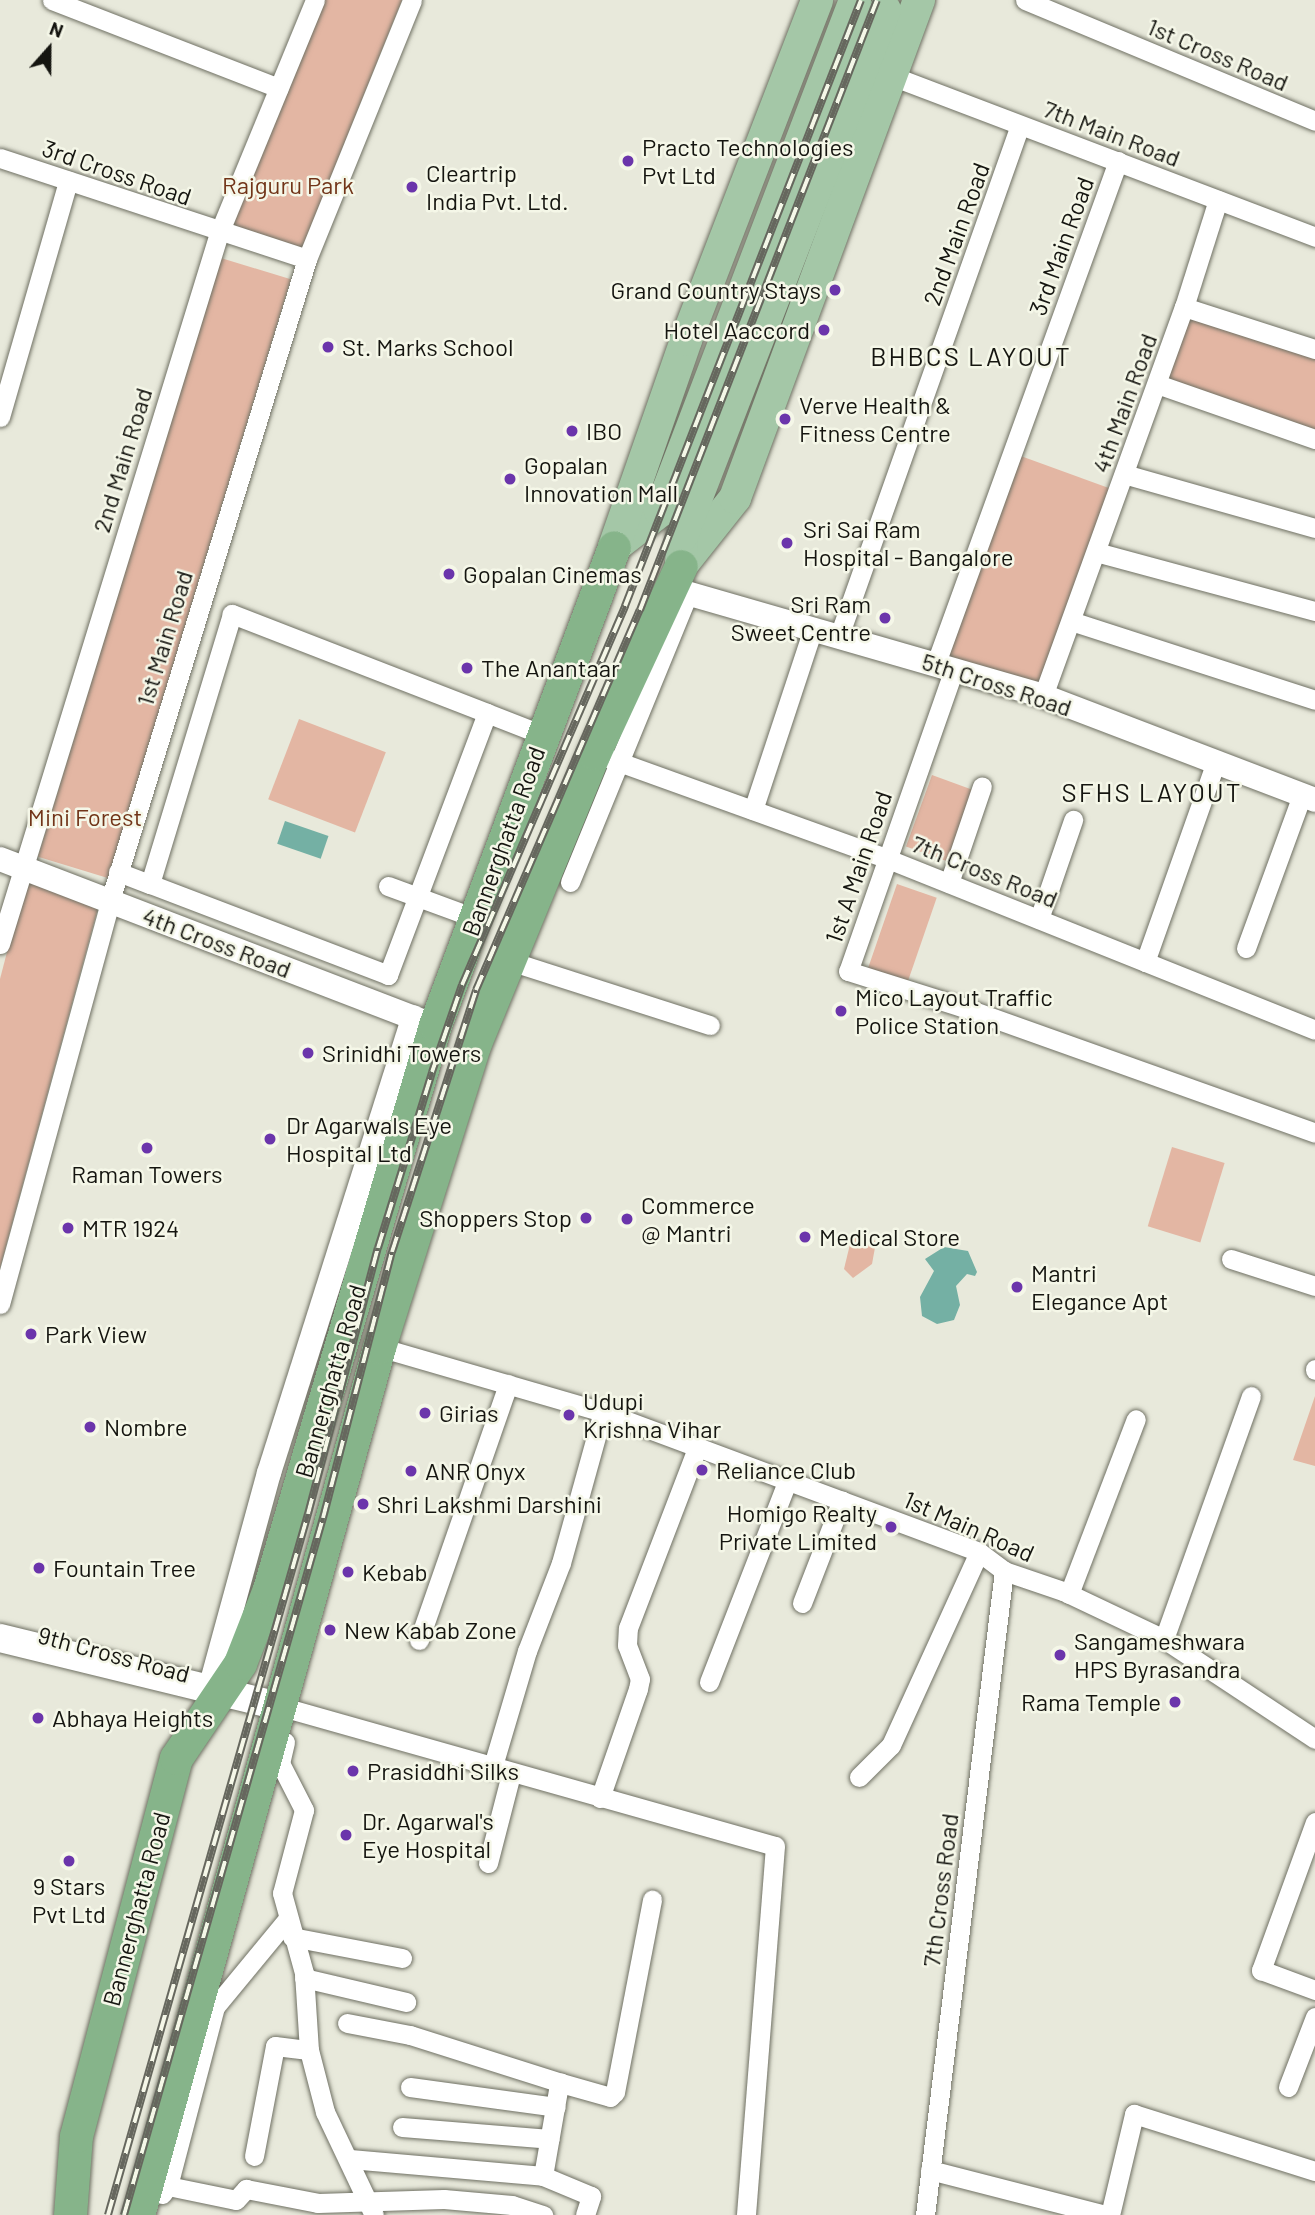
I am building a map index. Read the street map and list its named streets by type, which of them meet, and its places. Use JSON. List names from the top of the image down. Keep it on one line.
{"streets":{"highway":["Bannerghatta Road"],"main road":["9th Cross Road"],"street":["1st Cross Road","7th Main Road","3rd Cross Road","2nd Main Road","3rd Main Road","4th Main Road","1st Main Road","5th Cross Road","1st A Main Road","7th Cross Road","4th Cross Road"]},"crossings":[["7th Main Road","2nd Main Road"],["7th Main Road","3rd Main Road"],["7th Main Road","4th Main Road"],["3rd Cross Road","2nd Main Road"],["3rd Cross Road","1st Main Road"],["2nd Main Road","5th Cross Road"],["2nd Main Road","4th Cross Road"],["3rd Main Road","5th Cross Road"],["3rd Main Road","1st A Main Road"],["4th Main Road","5th Cross Road"],["1st Main Road","Bannerghatta Road"],["1st Main Road","7th Cross Road"],["1st Main Road","4th Cross Road"],["5th Cross Road","Bannerghatta Road"],["5th Cross Road","1st A Main Road"],["Bannerghatta Road","7th Cross Road"],["Bannerghatta Road","4th Cross Road"],["Bannerghatta Road","9th Cross Road"],["1st A Main Road","7th Cross Road"]],"districts":["BHBCS LAYOUT","SFHS LAYOUT"],"parks":["Rajguru Park","Mini Forest"],"places":["Practo Technologies Pvt Ltd","Cleartrip India Pvt. Ltd.","Grand Country Stays","Hotel Aaccord","St. Marks School","Verve Health & Fitness Centre","IBO","Gopalan Innovation Mall","Sri Sai Ram Hospital - Bangalore","Gopalan Cinemas","Sri Ram Sweet Centre","The Anantaar","Mico Layout Traffic Police Station","Srinidhi Towers","Dr Agarwals Eye Hospital Ltd","Raman Towers","Shoppers Stop","Commerce @ Mantri","MTR 1924","Medical Store","Mantri Elegance Apt","Park View","Girias","Udupi Krishna Vihar","Nombre","Reliance Club","ANR Onyx","Shri Lakshmi Darshini","Homigo Realty Private Limited","Fountain Tree","Kebab","New Kabab Zone","Sangameshwara HPS Byrasandra","Rama Temple","Abhaya Heights","Prasiddhi Silks","Dr. Agarwal's Eye Hospital","9 Stars Pvt Ltd"],"north":"top"}
